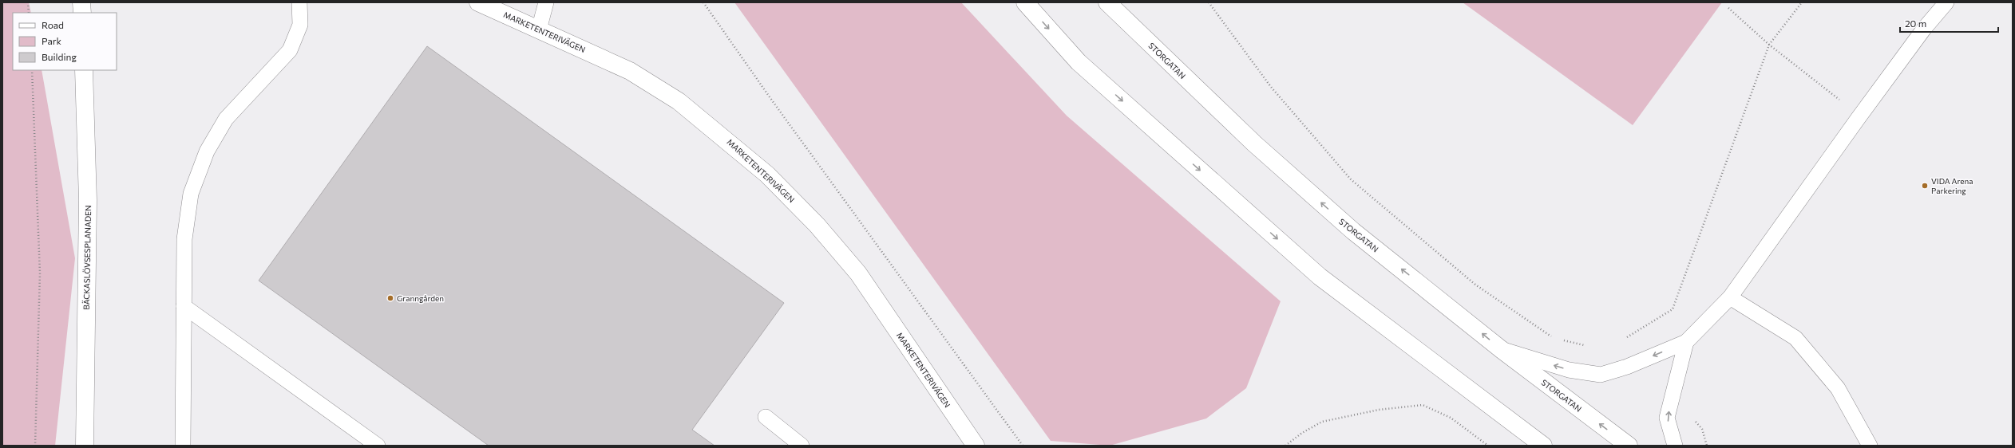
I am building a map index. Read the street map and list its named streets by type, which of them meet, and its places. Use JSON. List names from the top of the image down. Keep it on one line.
{"streets":{"main road":["MARKETENTERIVÄGEN","STORGATAN","BÄCKASLÖVSESPLANADEN"]},"places":["VIDA Arena Parkering","Granngården"],"legend":["Road","Park","Building"],"scale_bar":"20 m"}
